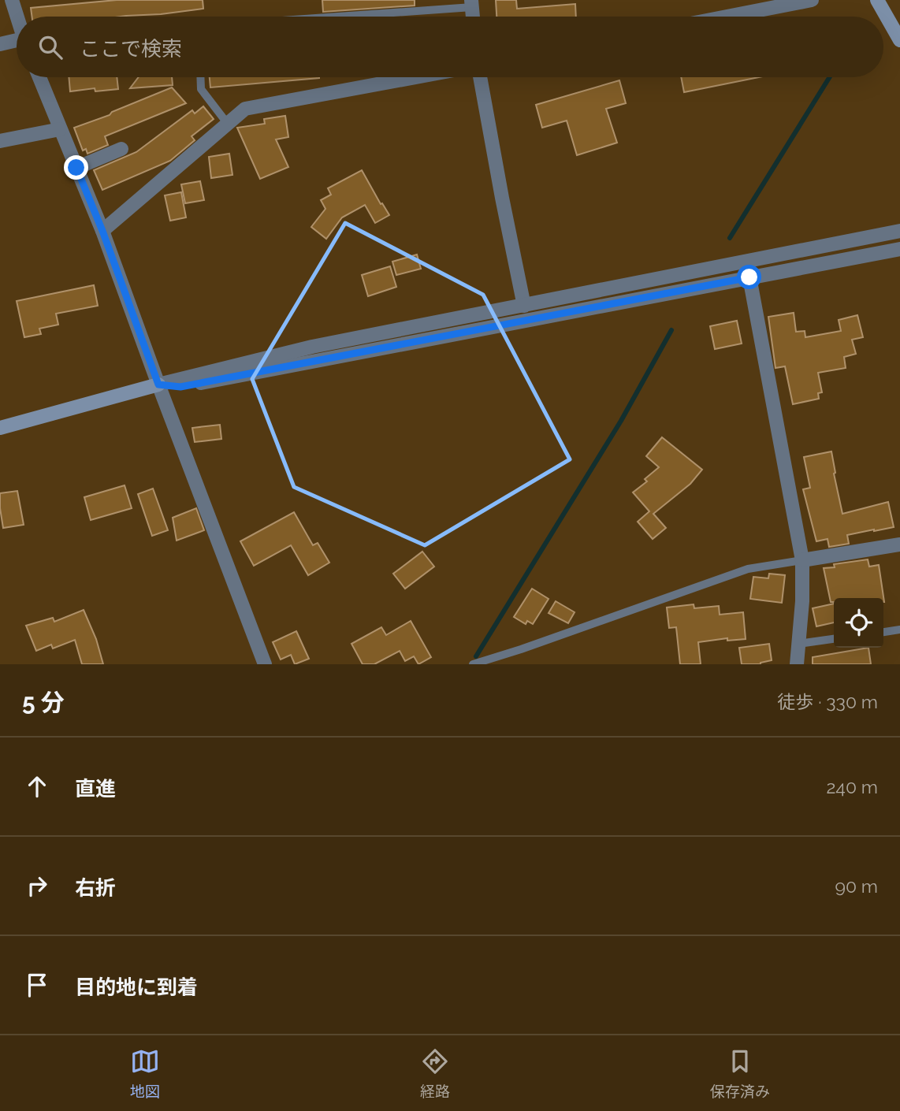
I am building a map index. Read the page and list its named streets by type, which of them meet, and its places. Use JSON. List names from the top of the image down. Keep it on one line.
{"page":{"search":"ここで検索","heading":["5 分","徒歩 · 330 m"],"list":[["直進","240 m"],["右折","90 m"],"目的地に到着"],"nav":["地図","経路","保存済み"]}}
